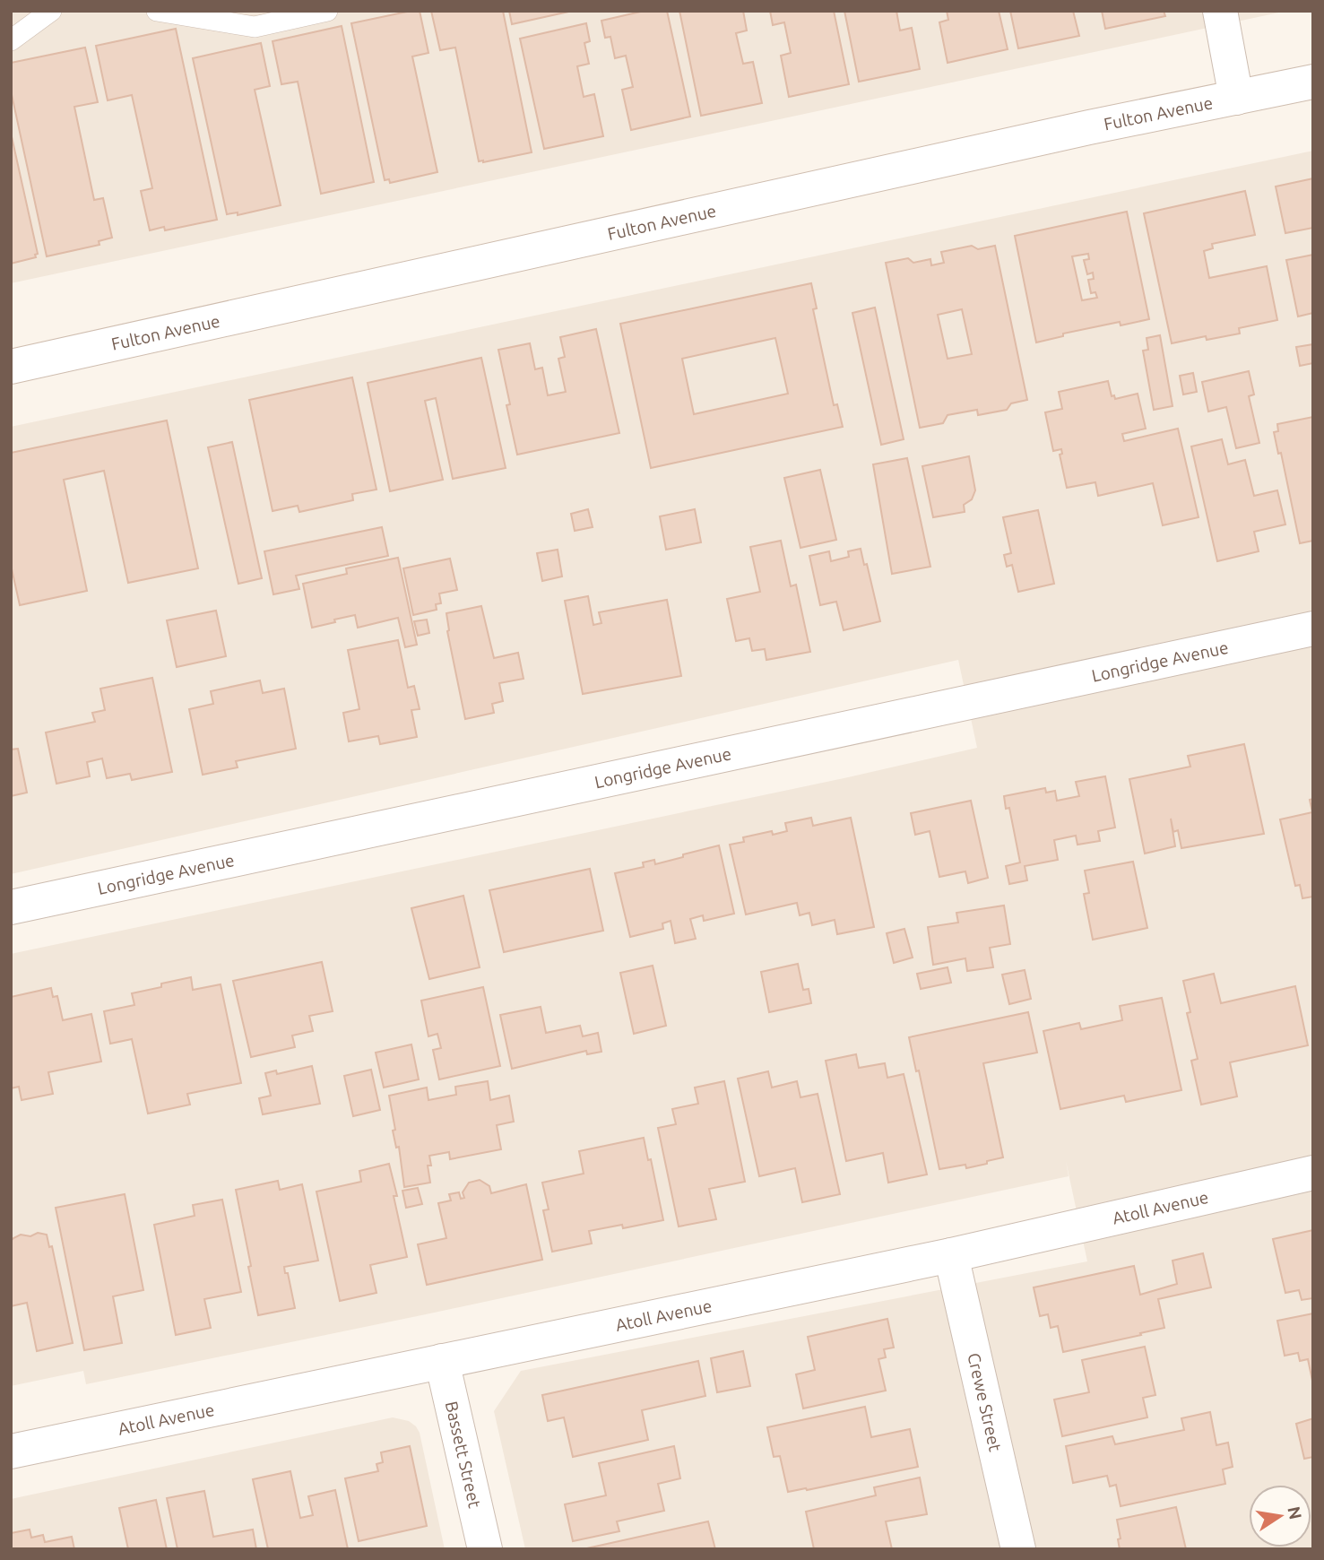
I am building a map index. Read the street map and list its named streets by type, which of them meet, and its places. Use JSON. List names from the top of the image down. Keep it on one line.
{"streets":{"street":["Fulton Avenue","Longridge Avenue","Atoll Avenue","Crewe Street","Bassett Street"]},"crossings":[["Atoll Avenue","Crewe Street"],["Atoll Avenue","Bassett Street"]],"north":"right"}
